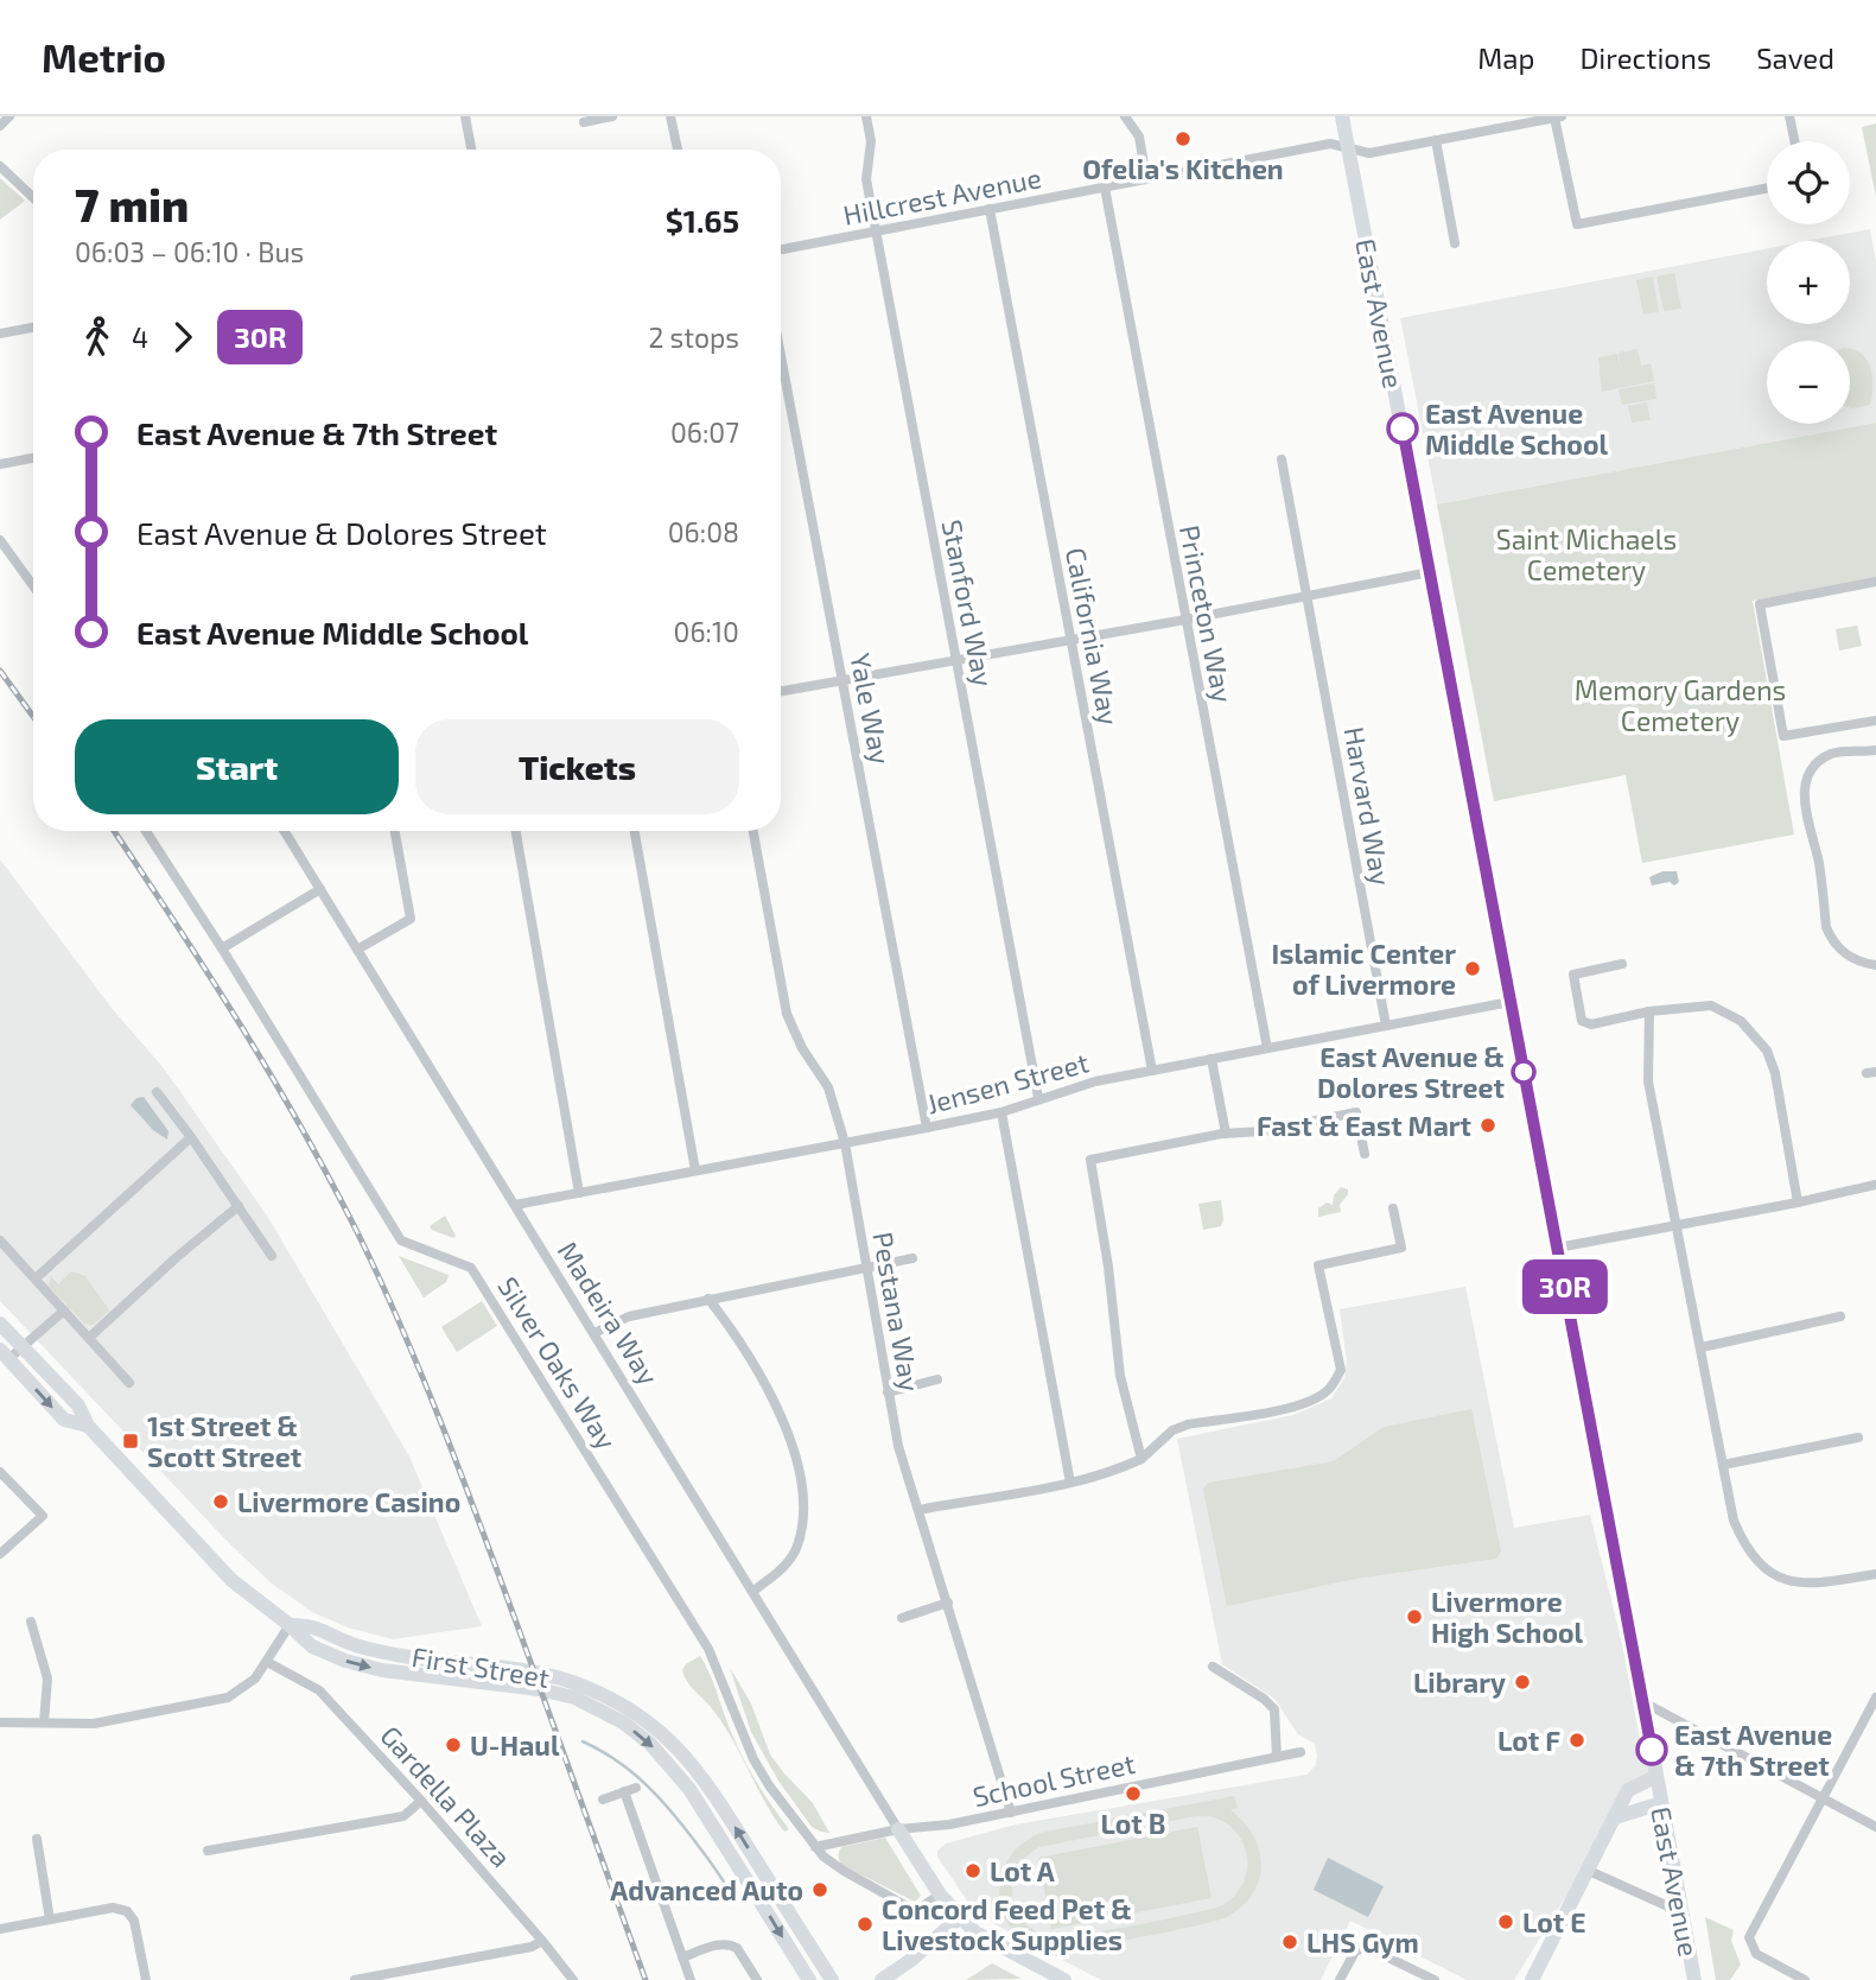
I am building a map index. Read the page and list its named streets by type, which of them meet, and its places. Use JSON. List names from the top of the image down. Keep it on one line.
{"streets":{"main road":["East Avenue","First Street"],"street":["Hillcrest Avenue","Stanford Way","Princeton Way","California Way","Yale Way","Harvard Way","Jensen Street","Pestana Way","Madeira Way","Silver Oaks Way","School Street","Gardella Plaza"]},"crossings":[["Hillcrest Avenue","East Avenue"],["Hillcrest Avenue","Stanford Way"],["Hillcrest Avenue","Princeton Way"],["Hillcrest Avenue","California Way"],["East Avenue","Jensen Street"],["Stanford Way","Jensen Street"],["Princeton Way","Jensen Street"],["California Way","Jensen Street"],["Yale Way","Jensen Street"],["Harvard Way","Jensen Street"],["Jensen Street","Pestana Way"],["Jensen Street","Madeira Way"],["Pestana Way","School Street"],["Madeira Way","School Street"],["Silver Oaks Way","School Street"]],"parks":["Saint Michaels Cemetery","Memory Gardens Cemetery"],"places":{"other":["Ofelia's Kitchen","East Avenue Middle School","Islamic Center of Livermore","East Avenue & Dolores Street","Fast & East Mart","Livermore Casino","Livermore High School","Library","Lot F","U-Haul","East Avenue & 7th Street","Lot B","Lot A","Advanced Auto","Lot E","Concord Feed Pet & Livestock Supplies","LHS Gym"],"transit":["1st Street & Scott Street"]},"lines":["bus line 30R"],"page":{"header":"Metrio","nav":["Map","Directions","Saved"],"on_map":"30R","map_buttons":["+","−"],"heading":["7 min","06:03 – 06:10 · Bus","$1.65"],"legs":["4","30R","2 stops"],"list":[{"name":"East Avenue & 7th Street","value":"06:07"},{"name":"East Avenue & Dolores Street","value":"06:08"},{"name":"East Avenue Middle School","value":"06:10"}],"buttons":["Start","Tickets"]}}
